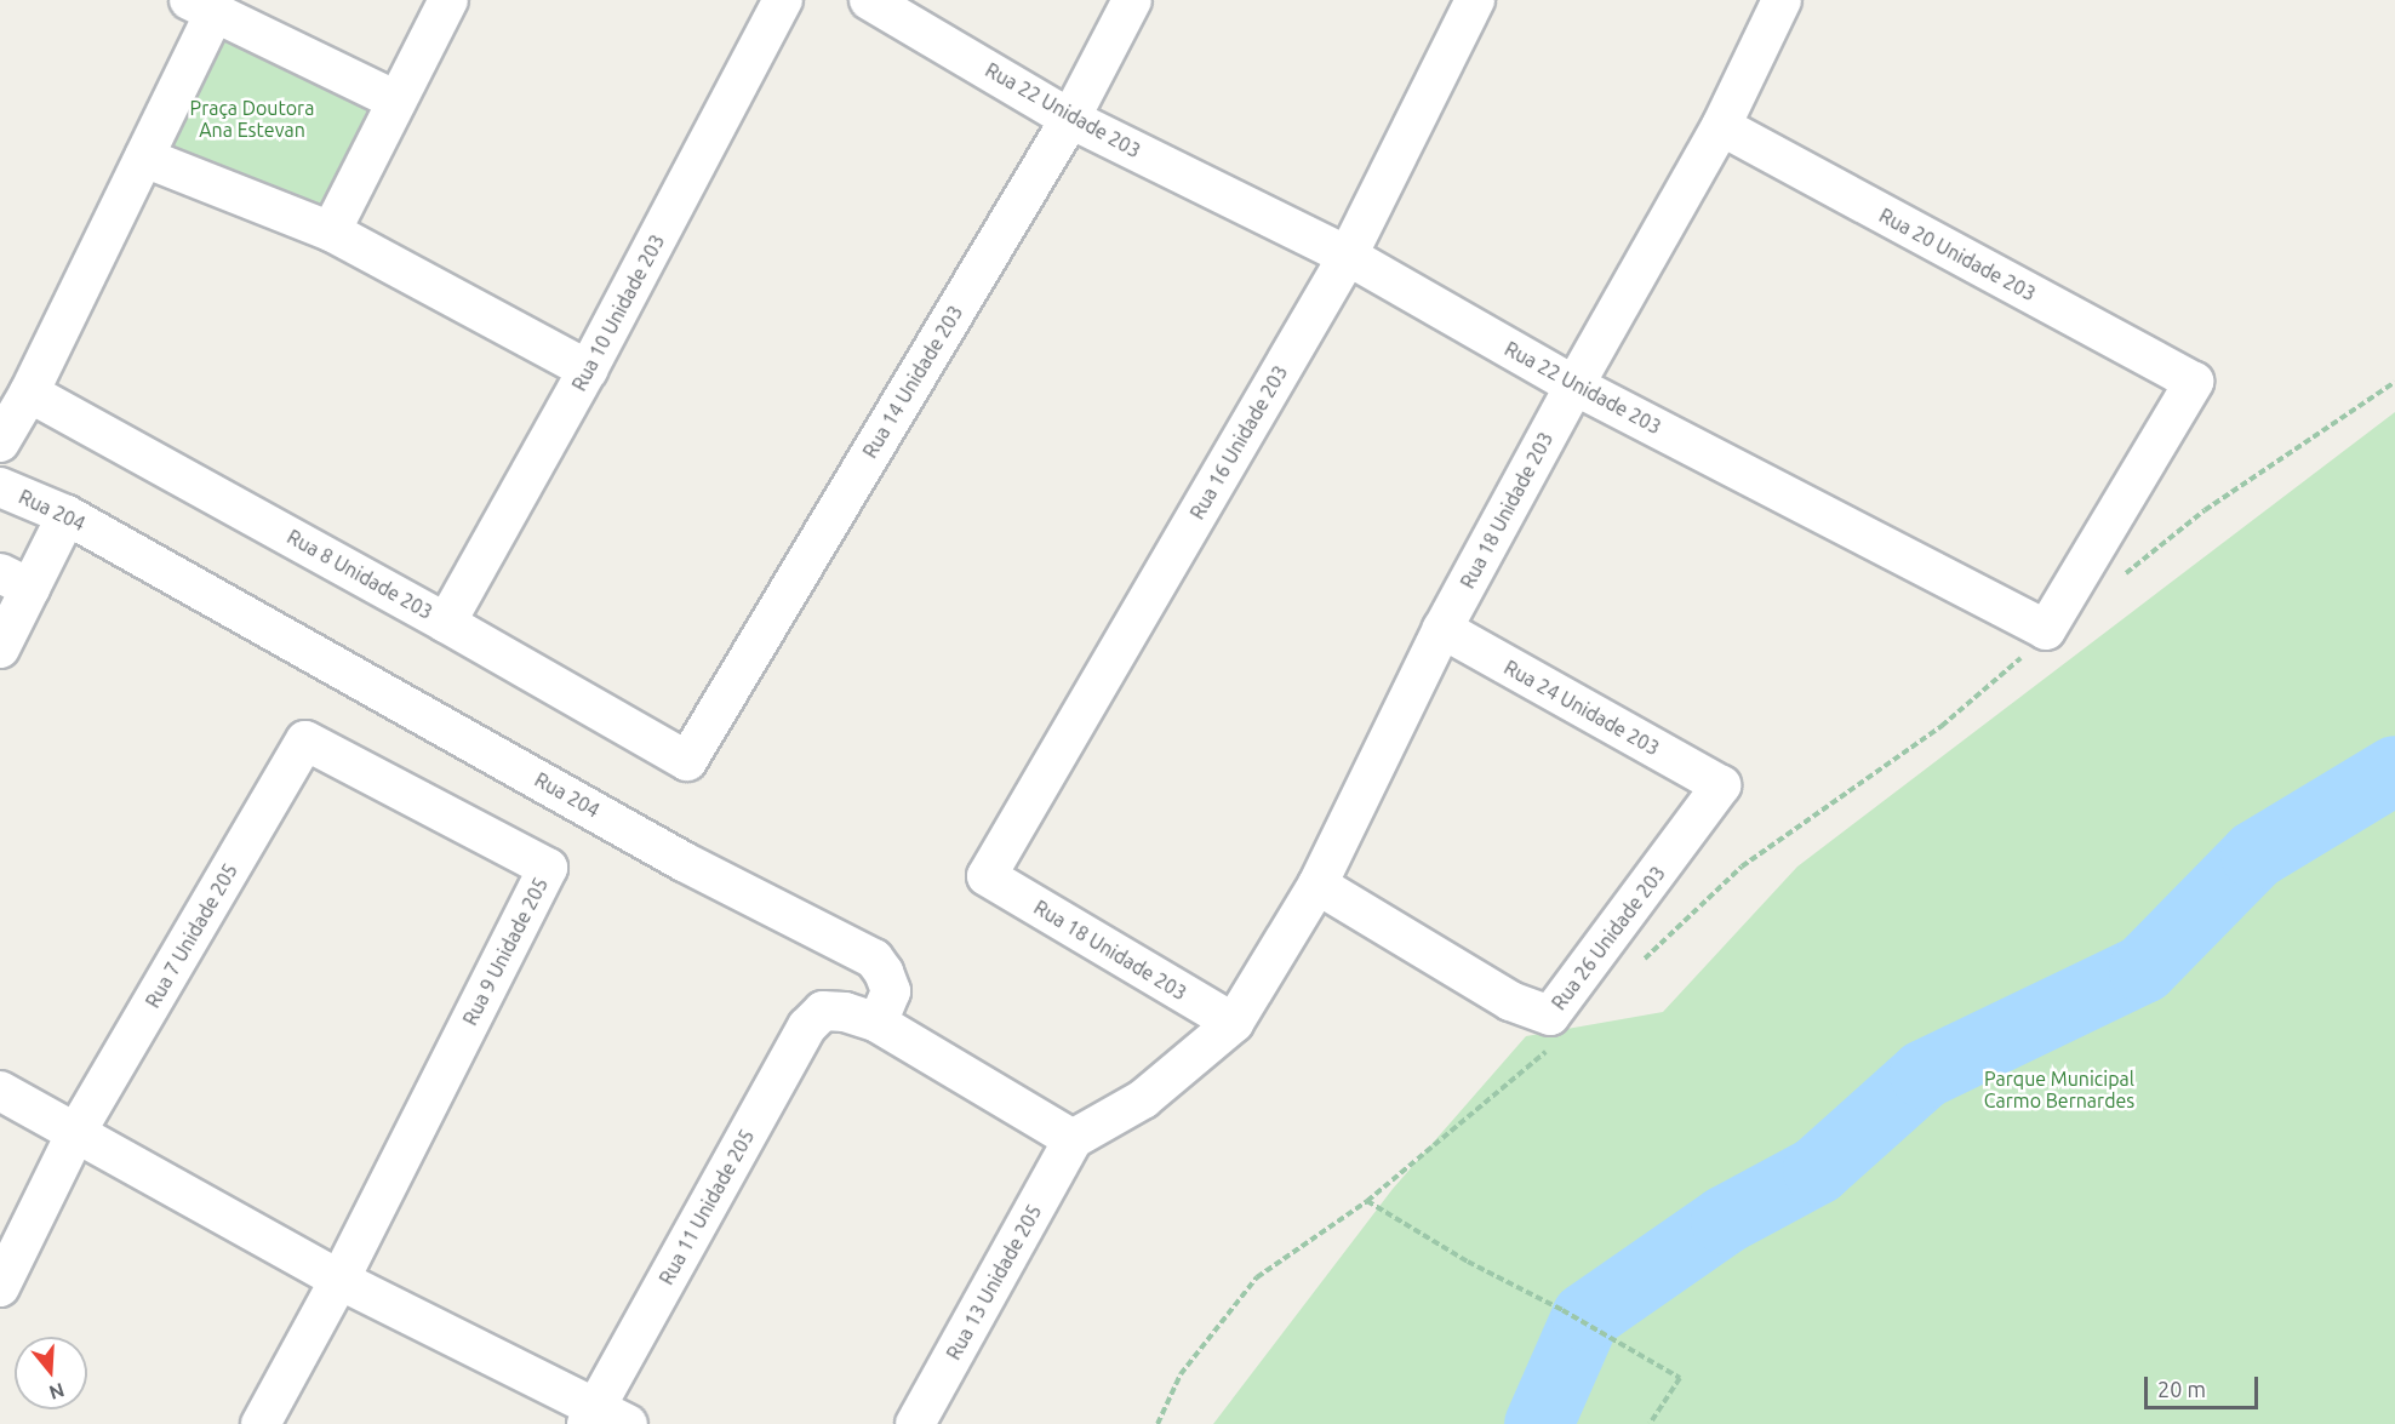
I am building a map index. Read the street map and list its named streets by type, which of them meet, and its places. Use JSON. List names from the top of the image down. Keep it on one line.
{"streets":{"street":["Rua 22 Unidade 203","Rua 20 Unidade 203","Rua 10 Unidade 203","Rua 14 Unidade 203","Rua 16 Unidade 203","Rua 204","Rua 18 Unidade 203","Rua 8 Unidade 203","Rua 24 Unidade 203","Rua 7 Unidade 205","Rua 26 Unidade 203","Rua 9 Unidade 205","Rua 11 Unidade 205","Rua 13 Unidade 205"]},"crossings":[["Rua 22 Unidade 203","Rua 20 Unidade 203"],["Rua 22 Unidade 203","Rua 14 Unidade 203"],["Rua 22 Unidade 203","Rua 16 Unidade 203"],["Rua 22 Unidade 203","Rua 18 Unidade 203"],["Rua 20 Unidade 203","Rua 18 Unidade 203"],["Rua 10 Unidade 203","Rua 8 Unidade 203"],["Rua 14 Unidade 203","Rua 8 Unidade 203"],["Rua 16 Unidade 203","Rua 18 Unidade 203"],["Rua 204","Rua 11 Unidade 205"],["Rua 18 Unidade 203","Rua 24 Unidade 203"],["Rua 18 Unidade 203","Rua 26 Unidade 203"],["Rua 18 Unidade 203","Rua 13 Unidade 205"],["Rua 24 Unidade 203","Rua 26 Unidade 203"],["Rua 7 Unidade 205","Rua 9 Unidade 205"],["Rua 9 Unidade 205","Rua 11 Unidade 205"]],"parks":["Praça Doutora Ana Estevan","Parque Municipal Carmo Bernardes"],"scale_bar":"20 m","north":"bottom"}
